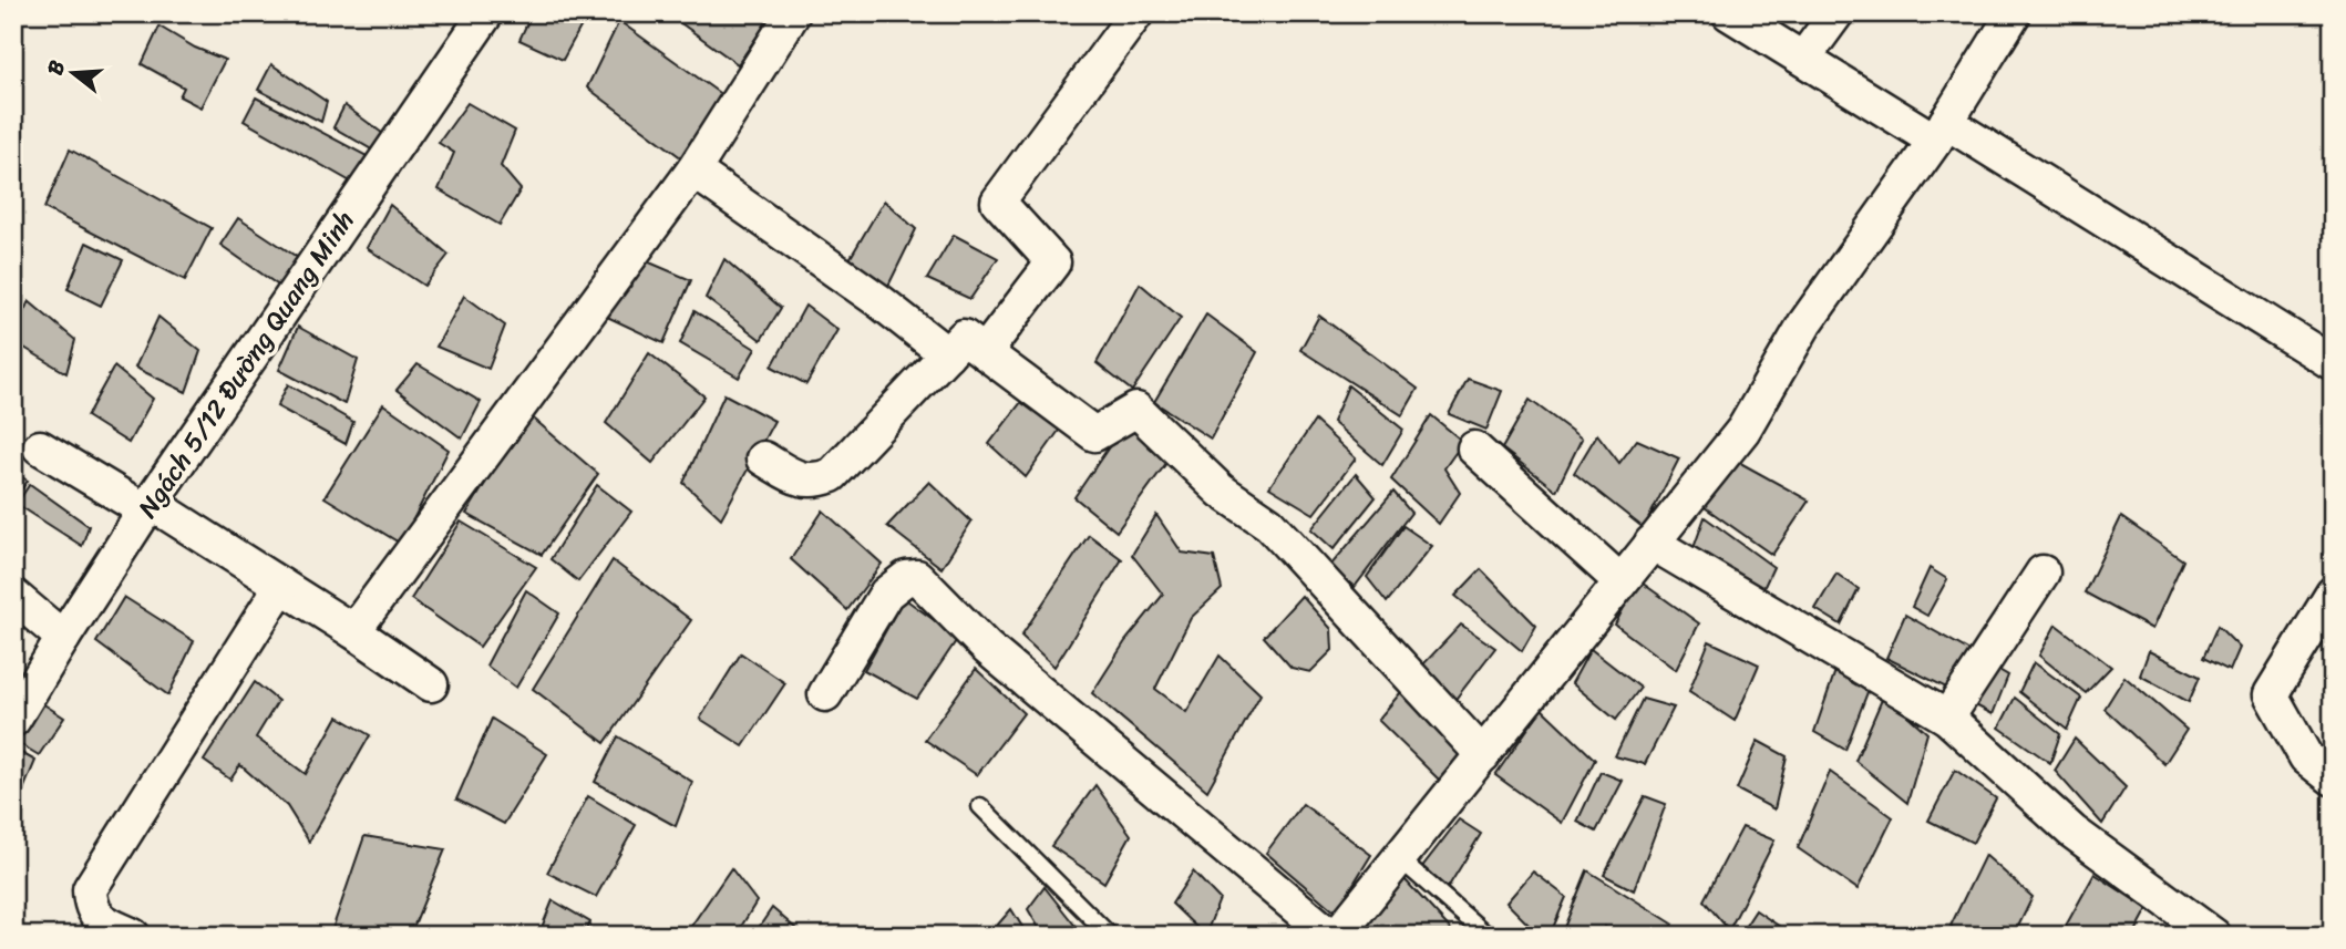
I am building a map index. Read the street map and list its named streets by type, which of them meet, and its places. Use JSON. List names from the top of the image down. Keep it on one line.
{"streets":{"street":["Ngách 5/12 Đường Quang Minh"]},"north":"left"}
